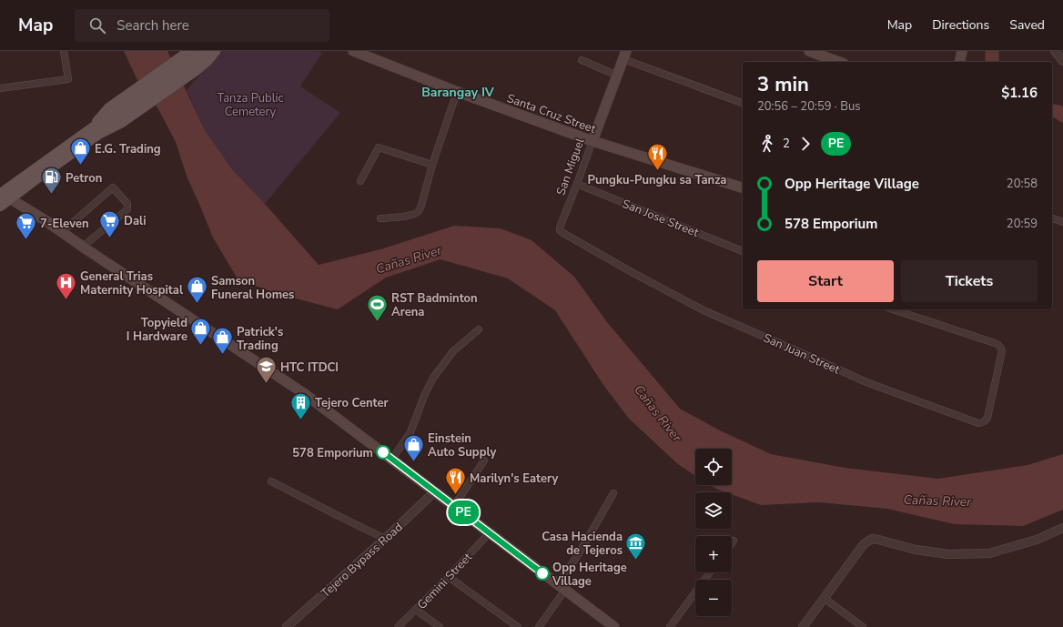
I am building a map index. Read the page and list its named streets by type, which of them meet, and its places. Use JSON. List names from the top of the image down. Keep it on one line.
{"streets":{"main road":["Santa Cruz Street","San Miguel"],"street":["San Jose Street","San Juan Street","Tejero Bypass Road","Gemini Street"]},"crossings":[["Santa Cruz Street","San Miguel"],["San Miguel","San Jose Street"],["San Miguel","San Juan Street"]],"districts":["Barangay IV"],"water":["Cañas River"],"parks":["Tanza Public Cemetery"],"places":{"shop":["E.G. Trading","Samson Funeral Homes","Topyield I Hardware","Patrick's Trading","Einstein Auto Supply"],"restaurant":["Pungku-Pungku sa Tanza","Marilyn's Eatery"],"fuel station":["Petron"],"supermarket":["Dali","7-Eleven"],"hospital":["General Trias Maternity Hospital"],"sports":["RST Badminton Arena"],"school or university":["HTC ITDCI"],"building":["Tejero Center"],"other":["578 Emporium","Opp Heritage Village"],"museum":["Casa Hacienda de Tejeros"]},"lines":["bus line PE"],"page":{"header":"Map","search":"Search here","nav":["Map","Directions","Saved"],"on_map":"PE","heading":["3 min","20:56 – 20:59 · Bus","$1.16"],"legs":["2","PE"],"list":[{"name":"Opp Heritage Village","value":"20:58"},{"name":"578 Emporium","value":"20:59"}],"buttons":["Start","Tickets"],"map_buttons":["+","−"]}}
